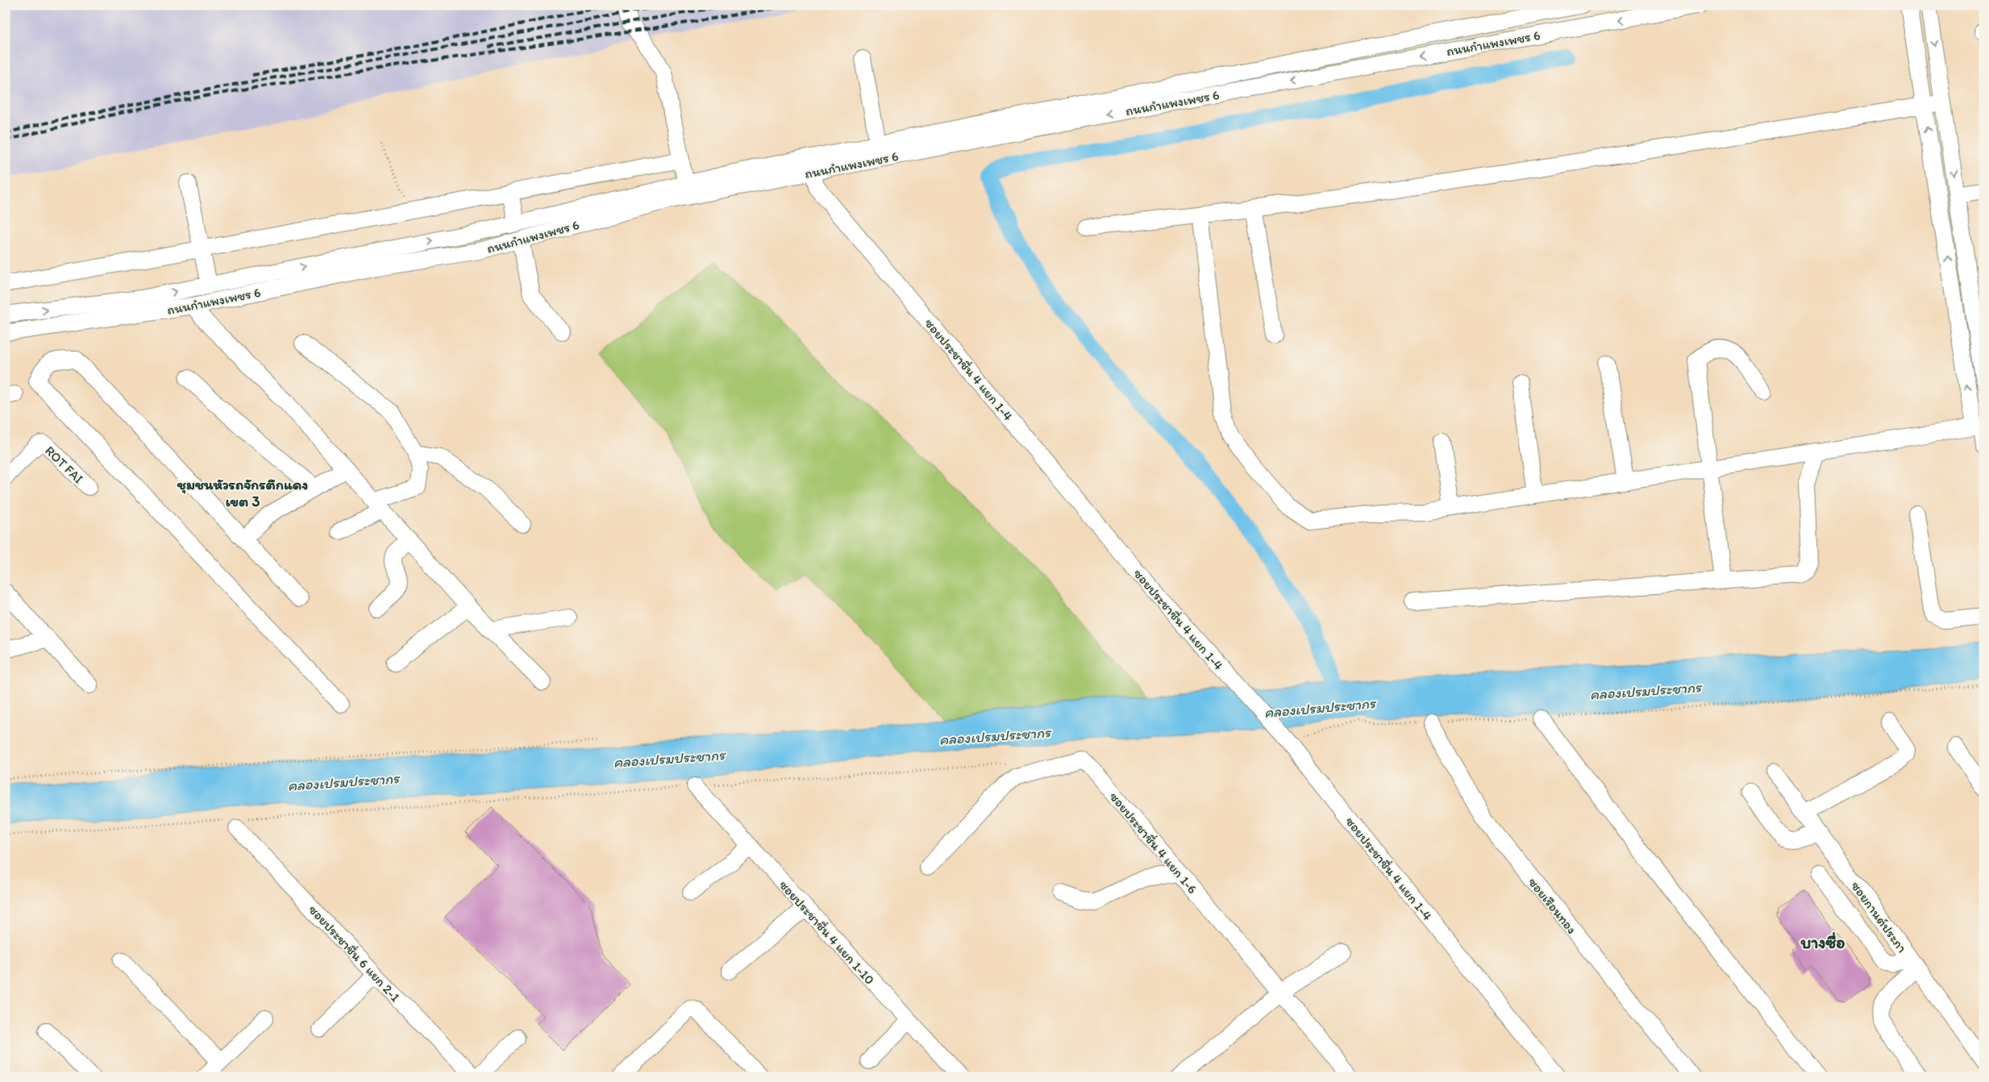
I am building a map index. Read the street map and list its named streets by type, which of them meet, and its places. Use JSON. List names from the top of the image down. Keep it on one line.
{"streets":{"street":["ถนนกำแพงเพชร 6","ซอยประชาชื่น 4 แยก 1-4","ROT FAI","ซอยประชาชื่น 4 แยก 1-6","ซอยเรือนทอง","ซอยกานต์ประภา","ซอยประชาชื่น 4 แยก 1-10","ซอยประชาชื่น 6 แยก 2-1"]},"crossings":[["ถนนกำแพงเพชร 6","ซอยประชาชื่น 4 แยก 1-4"]],"districts":["ชุมชนหัวรถจักรตึกแดง เขต 3","บางซื่อ"],"water":["คลองเปรมประชากร"]}
